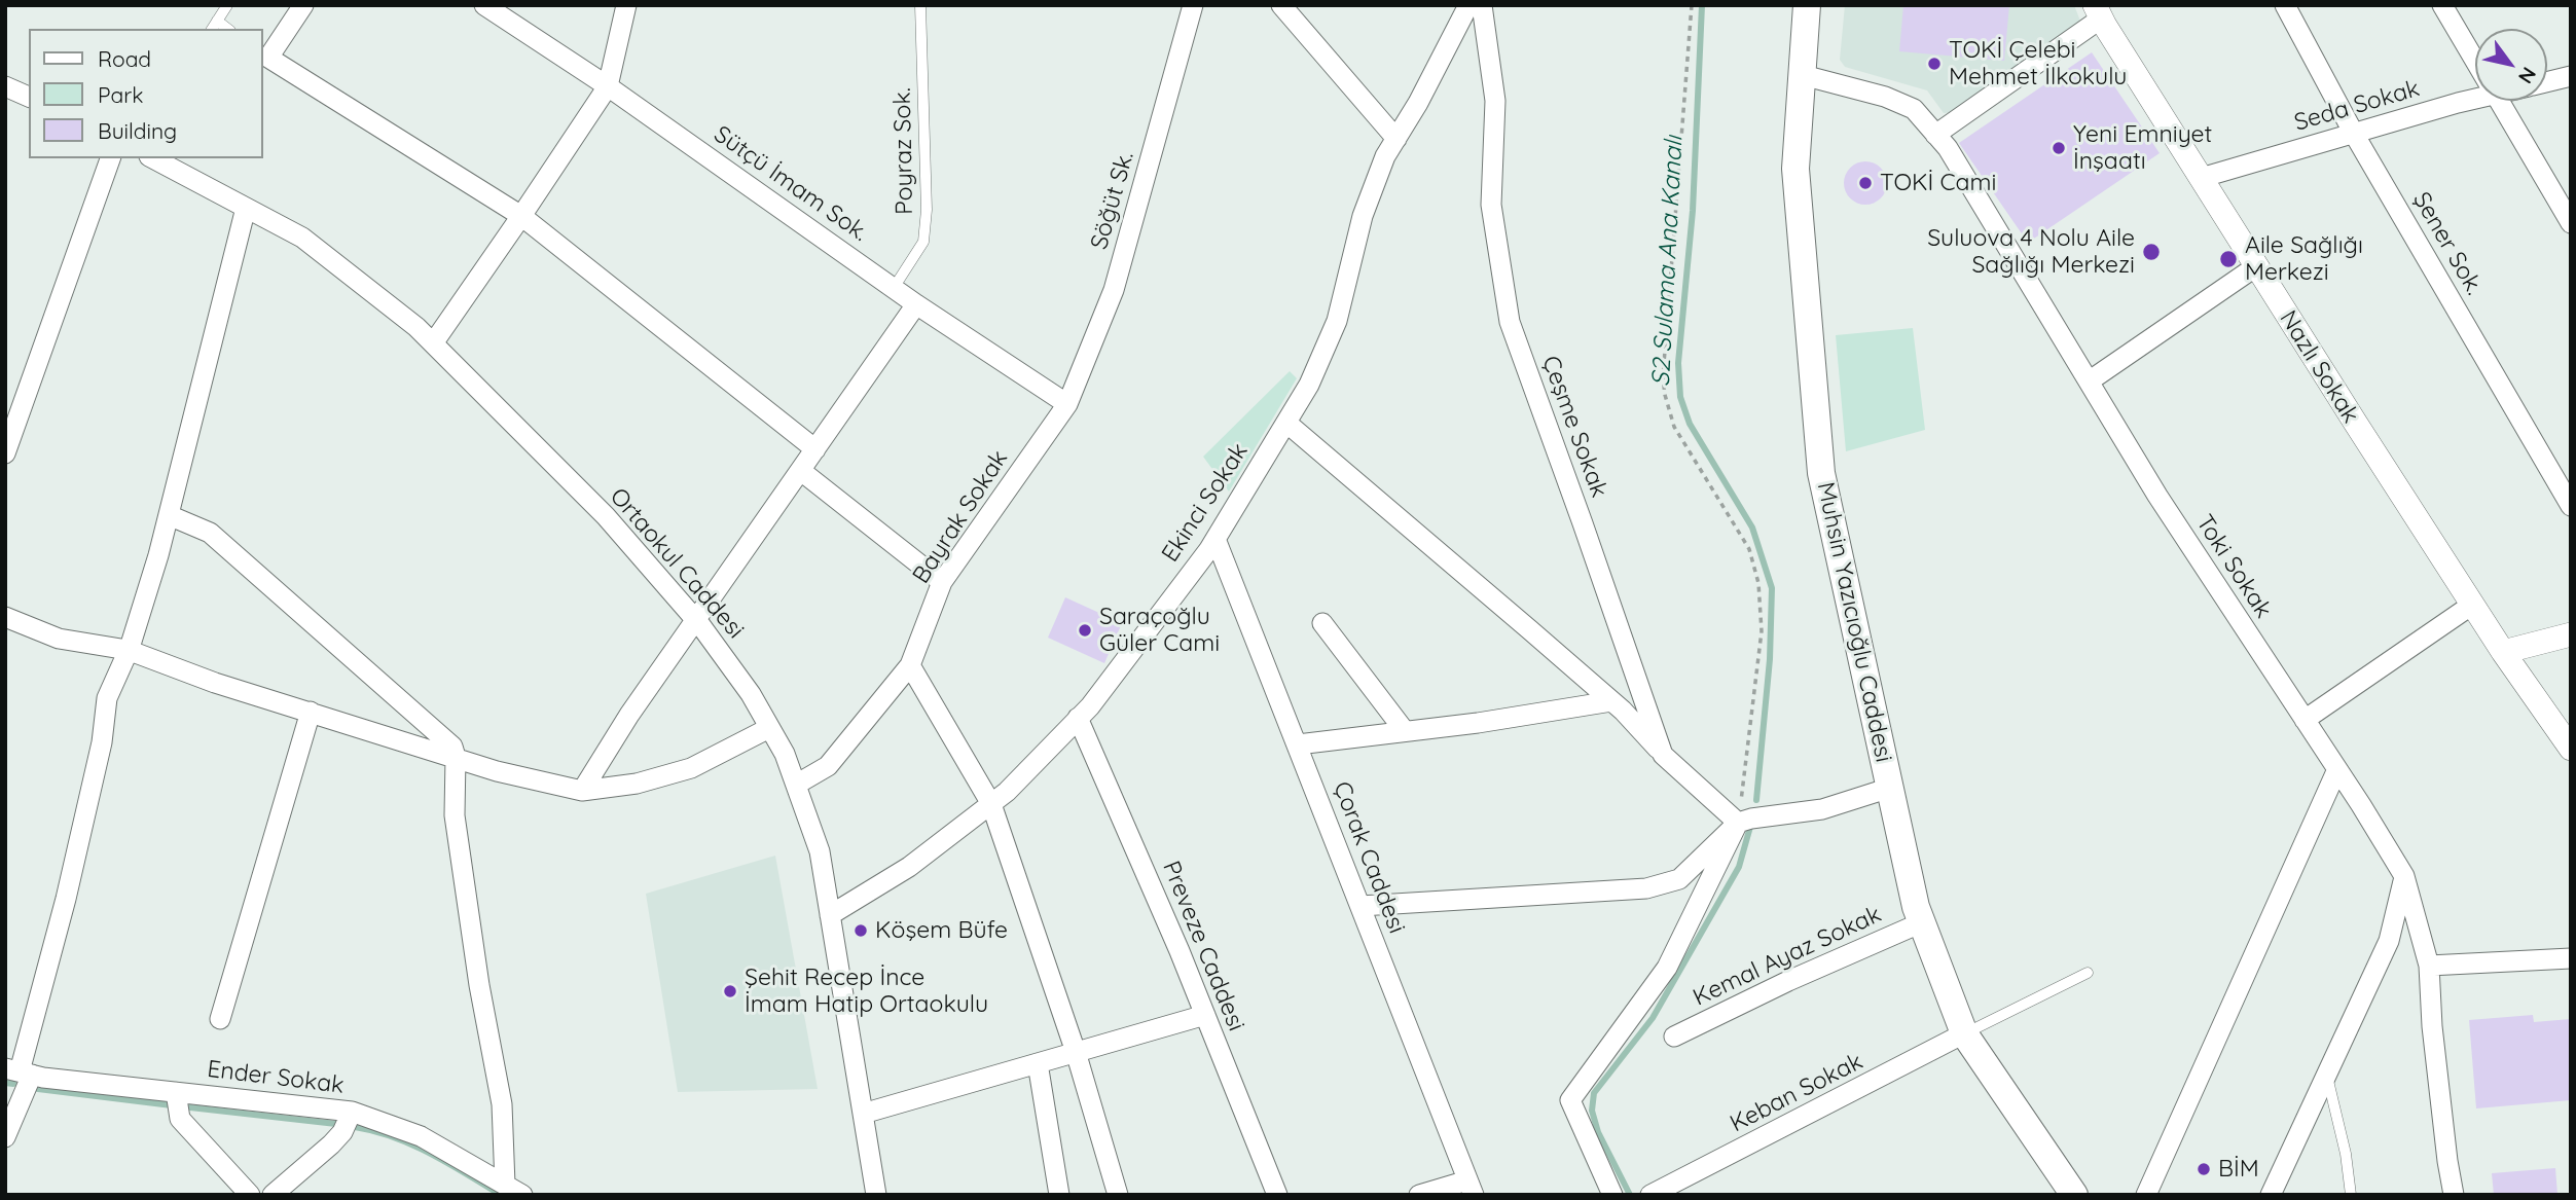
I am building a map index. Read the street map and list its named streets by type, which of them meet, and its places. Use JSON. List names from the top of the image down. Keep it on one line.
{"streets":{"main road":["Muhsin Yazıcıoğlu Caddesi"],"street":["Seda Sokak","Sütçü İmam Sok.","Söğüt Sk.","Şener Sok.","Nazlı Sokak","Çeşme Sokak","Ekinci Sokak","Bayrak Sokak","Ortaokul Caddesi","Toki Sokak","Çorak Caddesi","Preveze Caddesi","Kemal Ayaz Sokak","Ender Sokak","Keban Sokak"],"lane":["Poyraz Sok."]},"crossings":[["Seda Sokak","Şener Sok."],["Seda Sokak","Nazlı Sokak"],["Poyraz Sok.","Sütçü İmam Sok."],["Sütçü İmam Sok.","Söğüt Sk."],["Sütçü İmam Sok.","Bayrak Sokak"],["Söğüt Sk.","Bayrak Sokak"],["Ekinci Sokak","Ortaokul Caddesi"],["Ekinci Sokak","Çorak Caddesi"],["Ekinci Sokak","Preveze Caddesi"],["Bayrak Sokak","Ortaokul Caddesi"],["Toki Sokak","Muhsin Yazıcıoğlu Caddesi"],["Muhsin Yazıcıoğlu Caddesi","Kemal Ayaz Sokak"],["Muhsin Yazıcıoğlu Caddesi","Keban Sokak"]],"water":["S2 Sulama Ana Kanalı"],"places":["TOKİ Çelebi Mehmet İlkokulu","Yeni Emniyet İnşaatı","TOKİ Cami","Suluova 4 Nolu Aile Sağlığı Merkezi","Aile Sağlığı Merkezi","Saraçoğlu Güler Cami","Köşem Büfe","Şehit Recep İnce İmam Hatip Ortaokulu","BİM"],"legend":["Road","Park","Building"],"north":"bottom right"}
